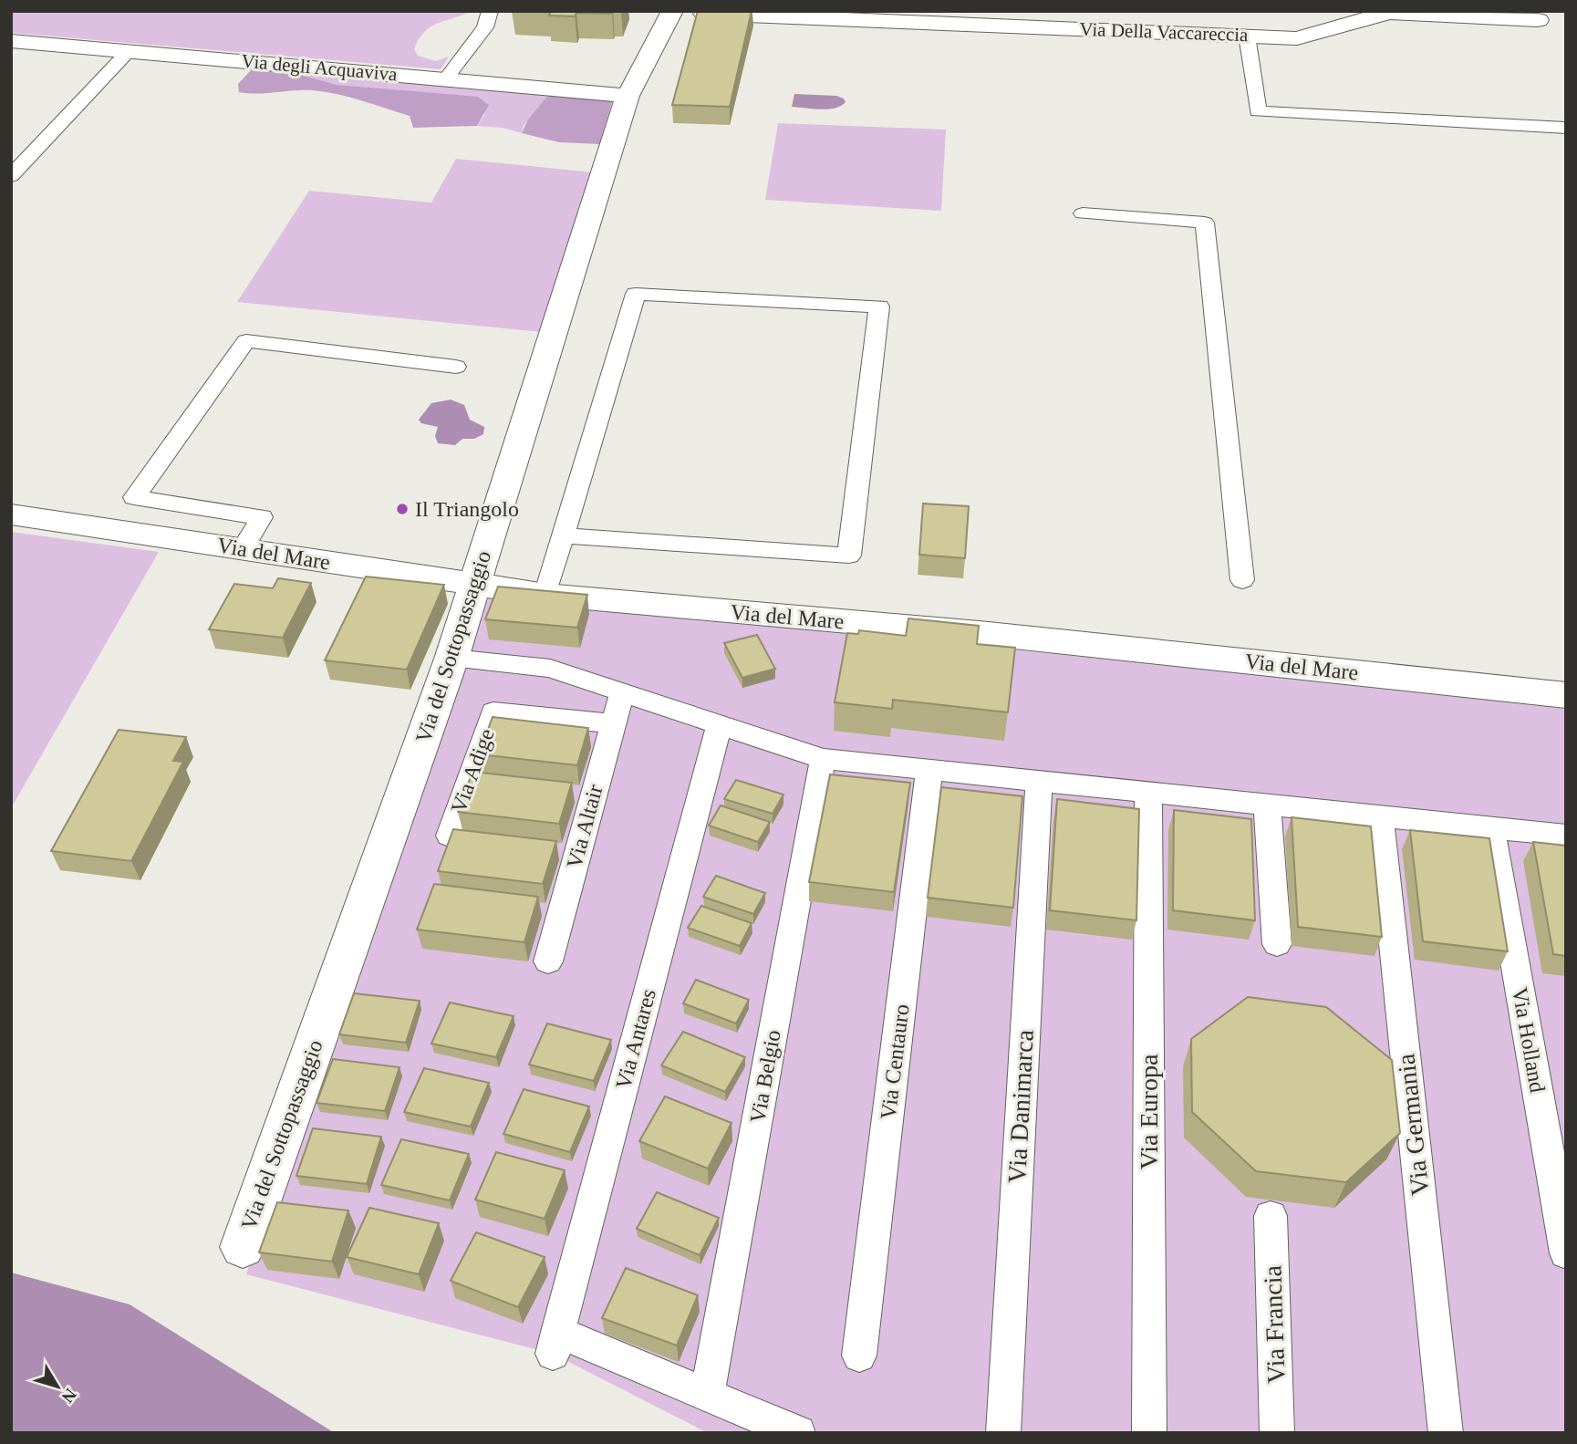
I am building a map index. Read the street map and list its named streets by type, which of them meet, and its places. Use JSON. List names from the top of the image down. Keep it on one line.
{"streets":{"street":["Via Della Vaccareccia","Via degli Acquaviva","Via del Mare","Via del Sottopassaggio"],"lane":["Via Adige","Via Altair","Via Antares","Via Holland","Via Centauro","Via Belgio","Via Danimarca","Via Europa","Via Germania","Via Francia"]},"crossings":[["Via Della Vaccareccia","Via del Sottopassaggio"],["Via degli Acquaviva","Via del Sottopassaggio"],["Via del Mare","Via del Sottopassaggio"],["Via Adige","Via Altair"],["Via Antares","Via Belgio"]],"places":["Il Triangolo"],"north":"bottom right"}
